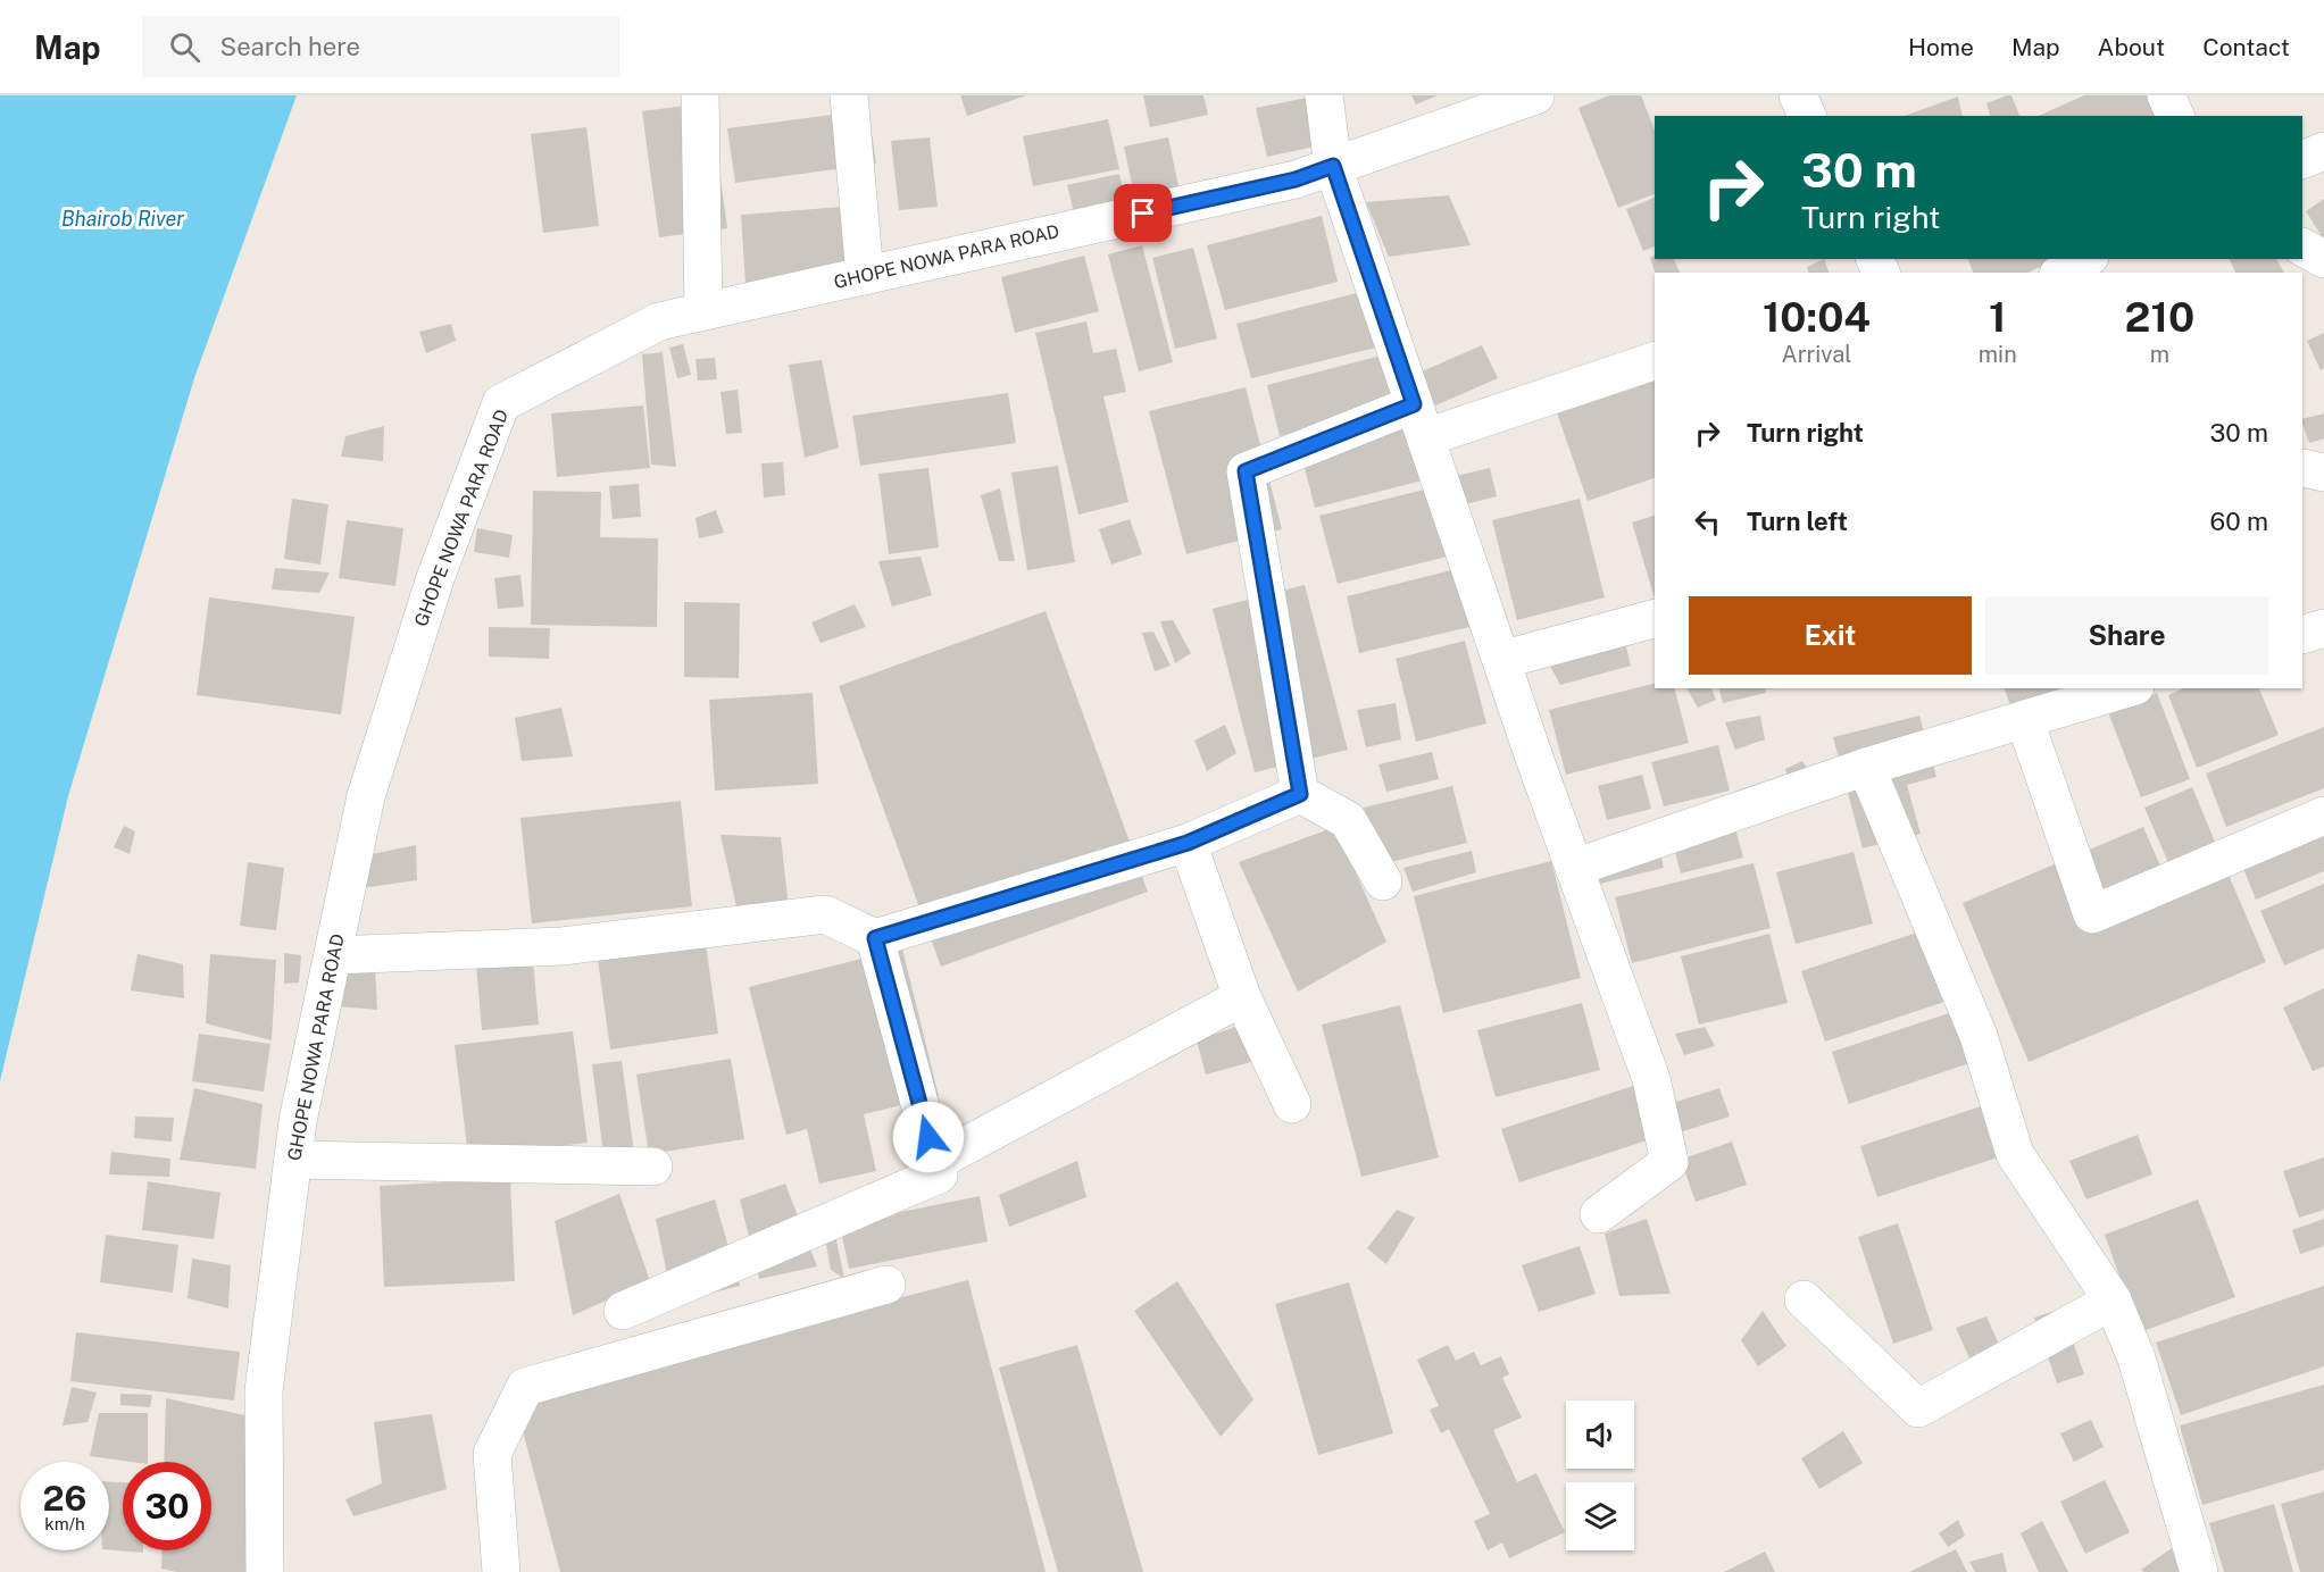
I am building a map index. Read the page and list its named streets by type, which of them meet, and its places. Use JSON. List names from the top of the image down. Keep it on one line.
{"streets":{"street":["GHOPE NOWA PARA ROAD"]},"water":["Bhairob River"],"page":{"header":"Map","search":"Search here","nav":["Home","Map","About","Contact"],"turn":["30 m","Turn right"],"eta":["10:04","Arrival","1","min","210","m"],"list":[{"name":"Turn right","value":"30 m"},{"name":"Turn left","value":"60 m"}],"buttons":["Exit","Share"],"speed":"26 km/h","limit":"30"}}
